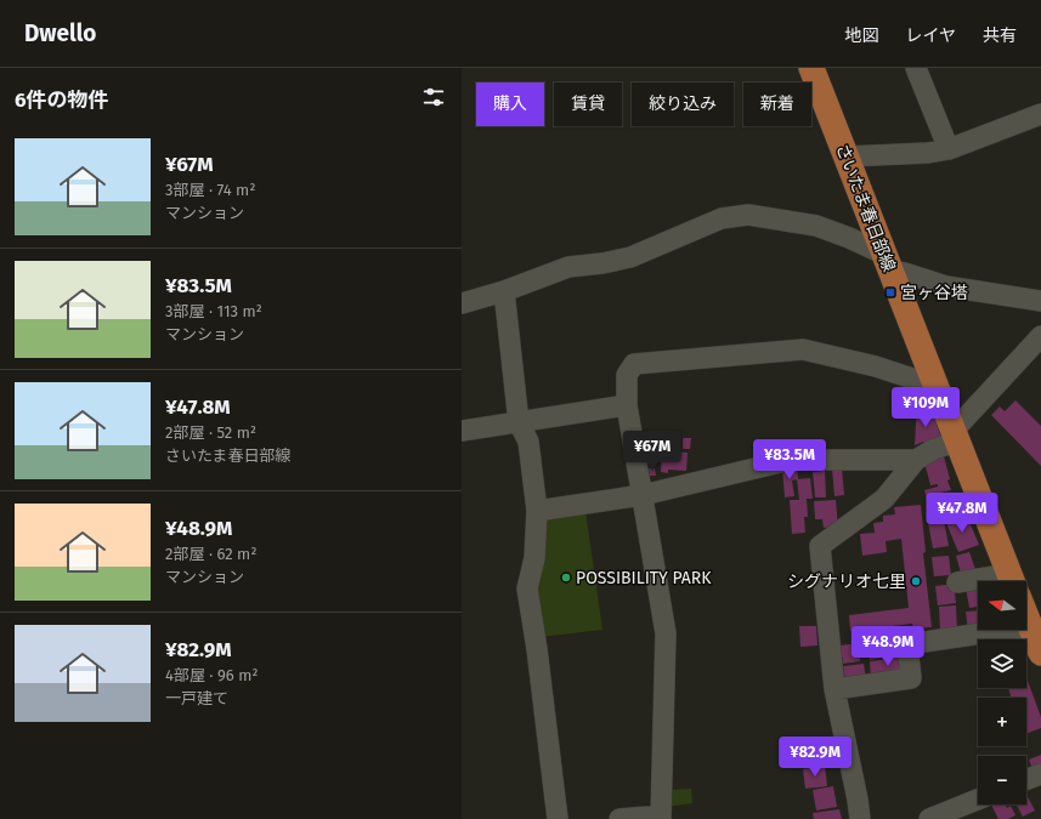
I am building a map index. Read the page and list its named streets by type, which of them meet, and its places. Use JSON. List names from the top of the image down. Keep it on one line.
{"streets":{"main road":["さいたま春日部線"]},"places":{"transit":["宮ヶ谷塔"],"other":["POSSIBILITY PARK","シグナリオ七里"]},"north":"left","page":{"header":"Dwello","nav":["地図","レイヤ","共有"],"heading":"6件の物件","chip":["購入","賃貸","絞り込み","新着"],"list":[{"name":"¥67M","note":"3部屋 · 74 m² · マンション"},{"name":"¥83.5M","note":"3部屋 · 113 m² · マンション"},{"name":"¥47.8M","note":"2部屋 · 52 m² · さいたま春日部線"},{"name":"¥48.9M","note":"2部屋 · 62 m² · マンション"},{"name":"¥82.9M","note":"4部屋 · 96 m² · 一戸建て"}],"price":["¥109M","¥67M","¥83.5M","¥47.8M","¥48.9M","¥82.9M"],"map_buttons":["+","−"]}}
